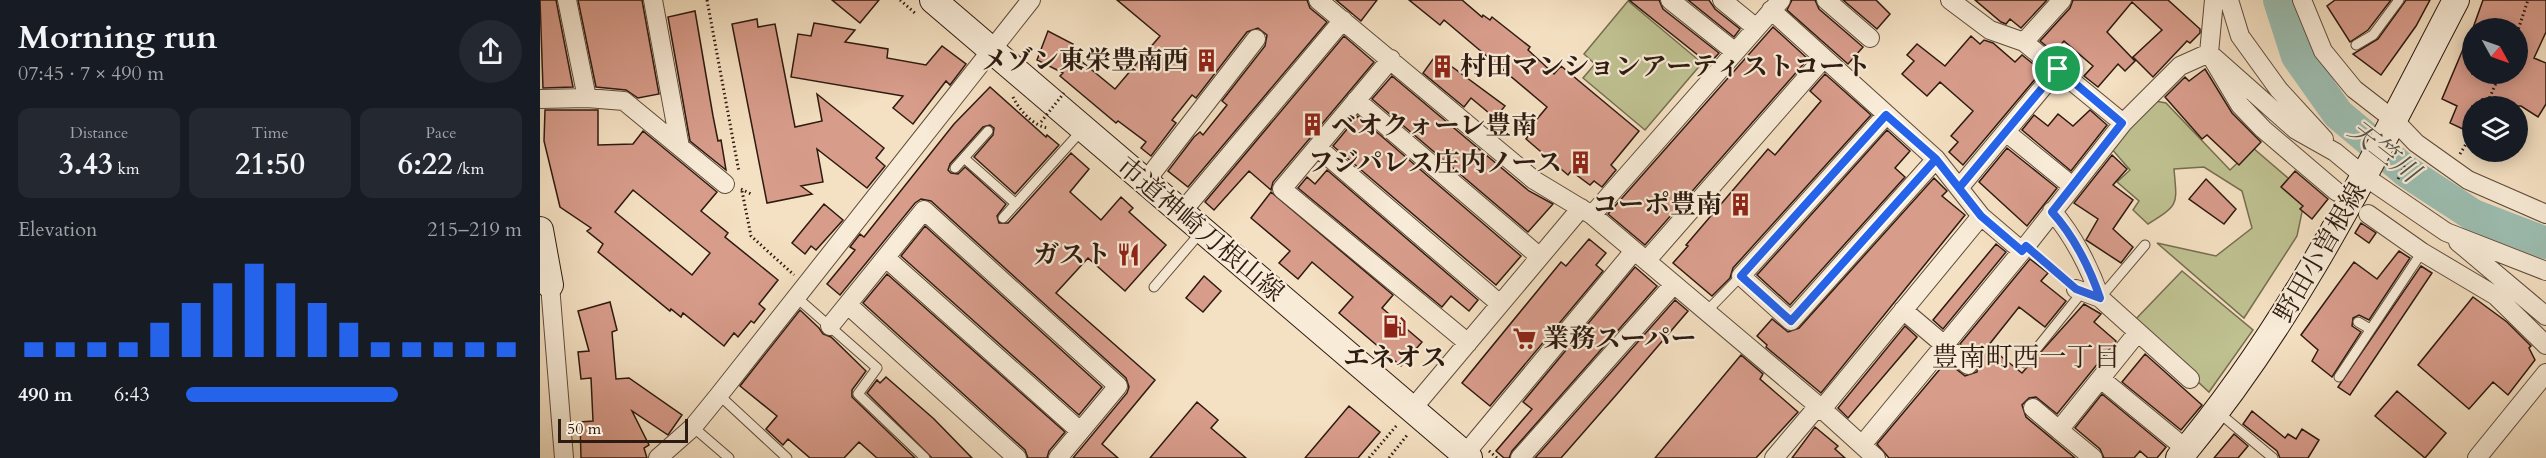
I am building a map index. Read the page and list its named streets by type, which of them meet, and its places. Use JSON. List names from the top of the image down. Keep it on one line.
{"streets":{"street":["市道神崎刀根山線","野田小曽根線"]},"districts":["豊南町西一丁目"],"water":["天竺川"],"places":{"building":["メゾン東栄豊南西","村田マンションアーティストコート","ベオクォーレ豊南","フジパレス庄内ノース","コーポ豊南"],"restaurant":["ガスト"],"fuel station":["エネオス"],"supermarket":["業務スーパー"]},"scale_bar":"50 m","north":"bottom right","page":{"heading":["Morning run","07:45 · 7 × 490 m"],"stats":[["Distance","3.43 km"],["Time","21:50"],["Pace","6:22 /km"]],"chart":["Elevation","215–219 m"],"list":[{"name":"490 m","note":"6:43"}],"scale":"50 m"}}
